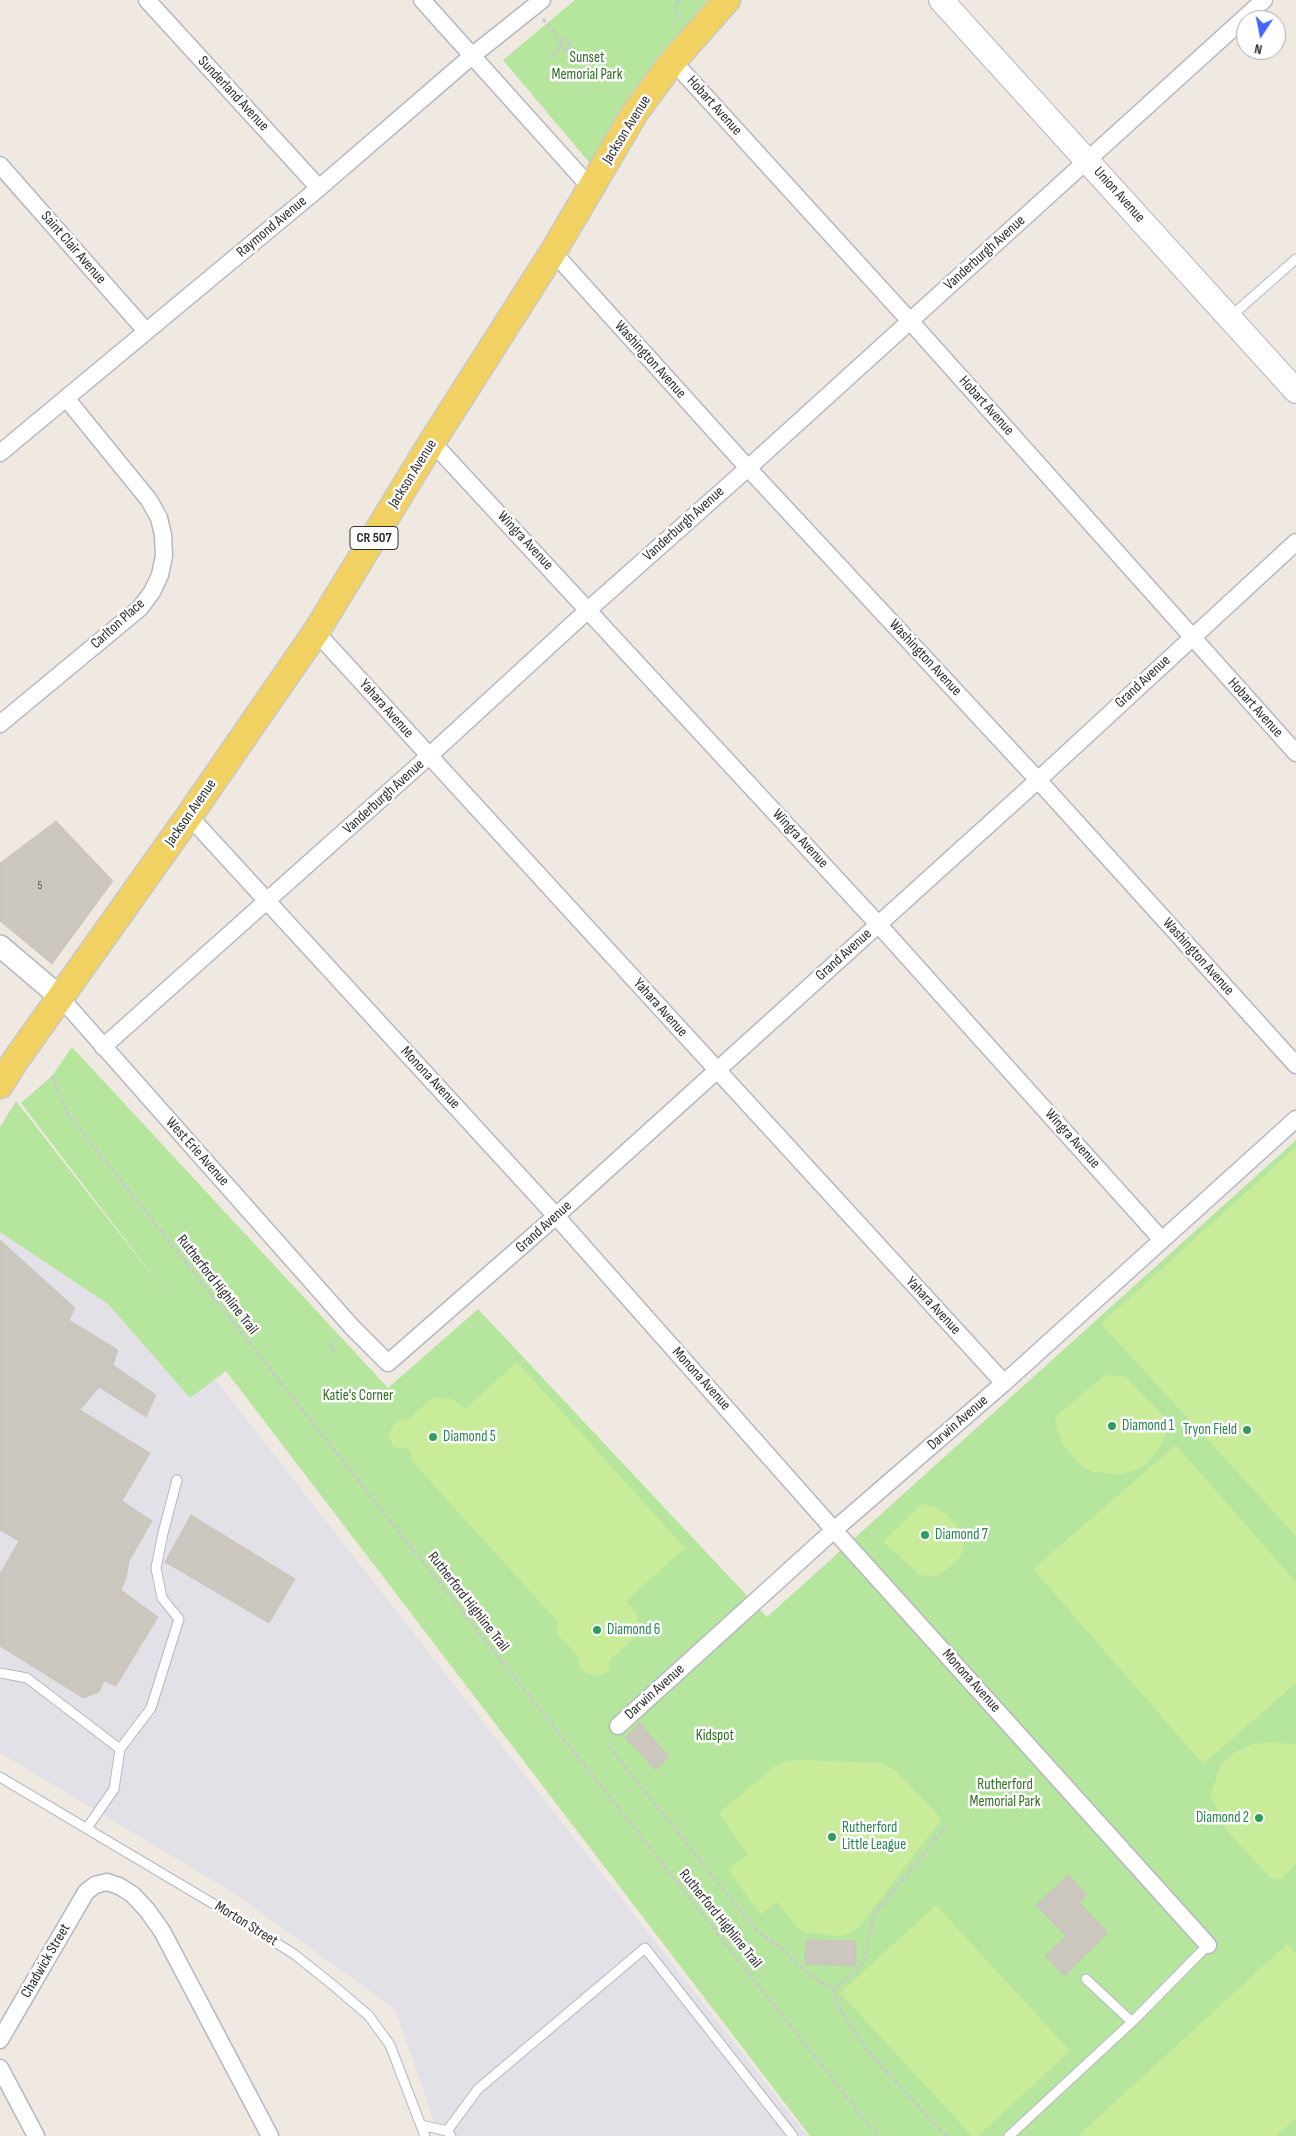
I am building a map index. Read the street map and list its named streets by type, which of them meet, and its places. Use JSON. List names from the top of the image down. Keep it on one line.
{"streets":{"main road":["Jackson Avenue","Union Avenue","CR 507"],"street":["Sunderland Avenue","Hobart Avenue","Raymond Avenue","Saint Clair Avenue","Vanderburgh Avenue","Washington Avenue","Wingra Avenue","Carlton Place","Grand Avenue","Yahara Avenue","Monona Avenue","West Erie Avenue","Darwin Avenue","Chadwick Street"],"lane":["Morton Street"],"path":["Rutherford Highline Trail"]},"crossings":[["Sunderland Avenue","Raymond Avenue"],["Hobart Avenue","Jackson Avenue"],["Hobart Avenue","Vanderburgh Avenue"],["Hobart Avenue","Grand Avenue"],["Jackson Avenue","Washington Avenue"],["Jackson Avenue","Wingra Avenue"],["Jackson Avenue","Yahara Avenue"],["Jackson Avenue","Monona Avenue"],["Jackson Avenue","West Erie Avenue"],["Union Avenue","Vanderburgh Avenue"],["Raymond Avenue","Saint Clair Avenue"],["Raymond Avenue","Carlton Place"],["Vanderburgh Avenue","Washington Avenue"],["Vanderburgh Avenue","Wingra Avenue"],["Vanderburgh Avenue","Yahara Avenue"],["Vanderburgh Avenue","Monona Avenue"],["Vanderburgh Avenue","West Erie Avenue"],["Washington Avenue","Grand Avenue"],["Wingra Avenue","Grand Avenue"],["Wingra Avenue","Darwin Avenue"],["Grand Avenue","Yahara Avenue"],["Grand Avenue","Monona Avenue"],["Grand Avenue","West Erie Avenue"],["Yahara Avenue","Darwin Avenue"],["Monona Avenue","Darwin Avenue"]],"parks":["Sunset Memorial Park","Katie's Corner","Kidspot","Rutherford Memorial Park"],"places":["Diamond 1","Tryon Field","Diamond 5","Diamond 7","Diamond 6","Diamond 2","Rutherford Little League"],"house_numbers":["5"],"north":"bottom"}
